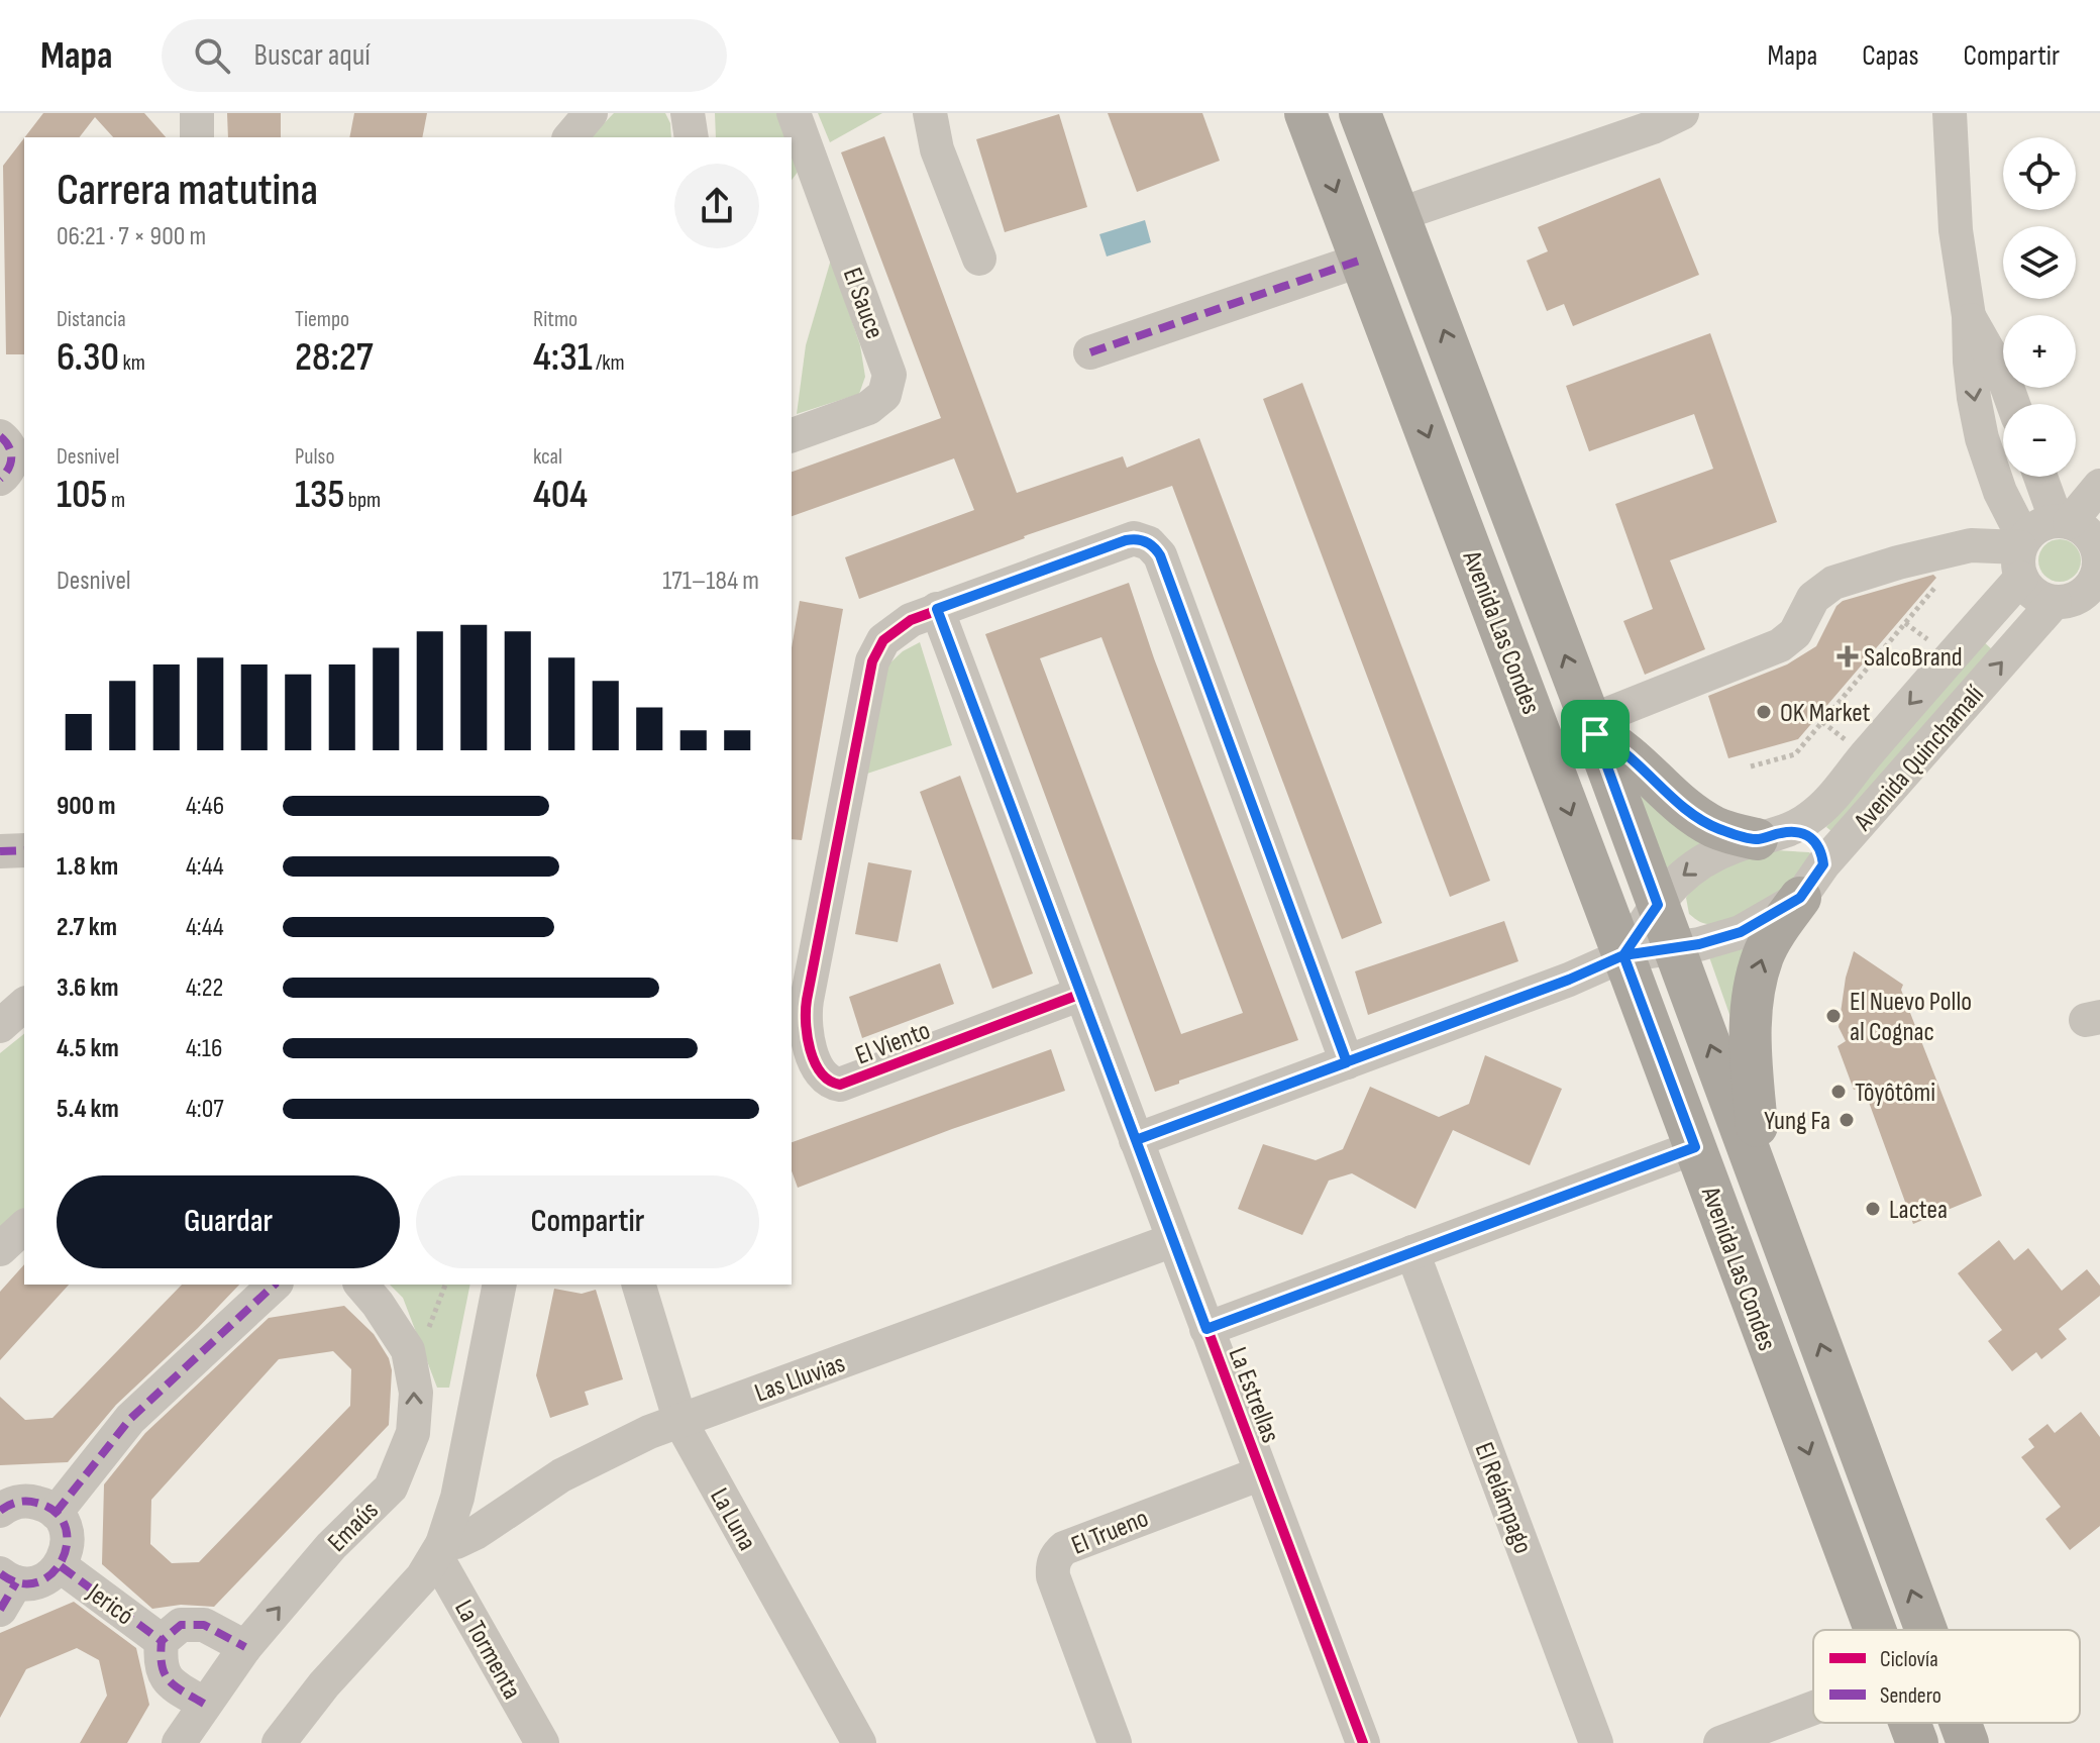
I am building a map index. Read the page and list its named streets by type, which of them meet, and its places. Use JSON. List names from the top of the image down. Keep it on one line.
{"streets":{"main road":["Avenida Las Condes"],"street":["El Sauce","Avenida Quinchamalí","El Viento","Las Lluvias","La Estrellas","El Relámpago","La Luna","Emaús","El Trueno","Jericó","La Tormenta"]},"crossings":[["Avenida Las Condes","Avenida Quinchamalí"],["El Viento","La Estrellas"],["Las Lluvias","La Estrellas"],["Las Lluvias","La Luna"],["Las Lluvias","La Tormenta"],["La Estrellas","El Trueno"],["Emaús","Jericó"]],"places":{"health":["SalcoBrand"],"other":["OK Market","El Nuevo Pollo al Cognac","Tôyôtômi","Yung Fa","Lactea"]},"legend":["Ciclovía","Sendero"],"page":{"header":"Mapa","search":"Buscar aquí","nav":["Mapa","Capas","Compartir"],"map_buttons":["+","−"],"heading":["Carrera matutina","06:21 · 7 × 900 m"],"stats":[["Distancia","6.30 km"],["Tiempo","28:27"],["Ritmo","4:31 /km"],["Desnivel","105 m"],["Pulso","135 bpm"],["kcal","404"]],"chart":["Desnivel","171–184 m"],"list":[{"name":"900 m","note":"4:46"},{"name":"1.8 km","note":"4:44"},{"name":"2.7 km","note":"4:44"},{"name":"3.6 km","note":"4:22"},{"name":"4.5 km","note":"4:16"},{"name":"5.4 km","note":"4:07"}],"buttons":["Guardar","Compartir"]}}
